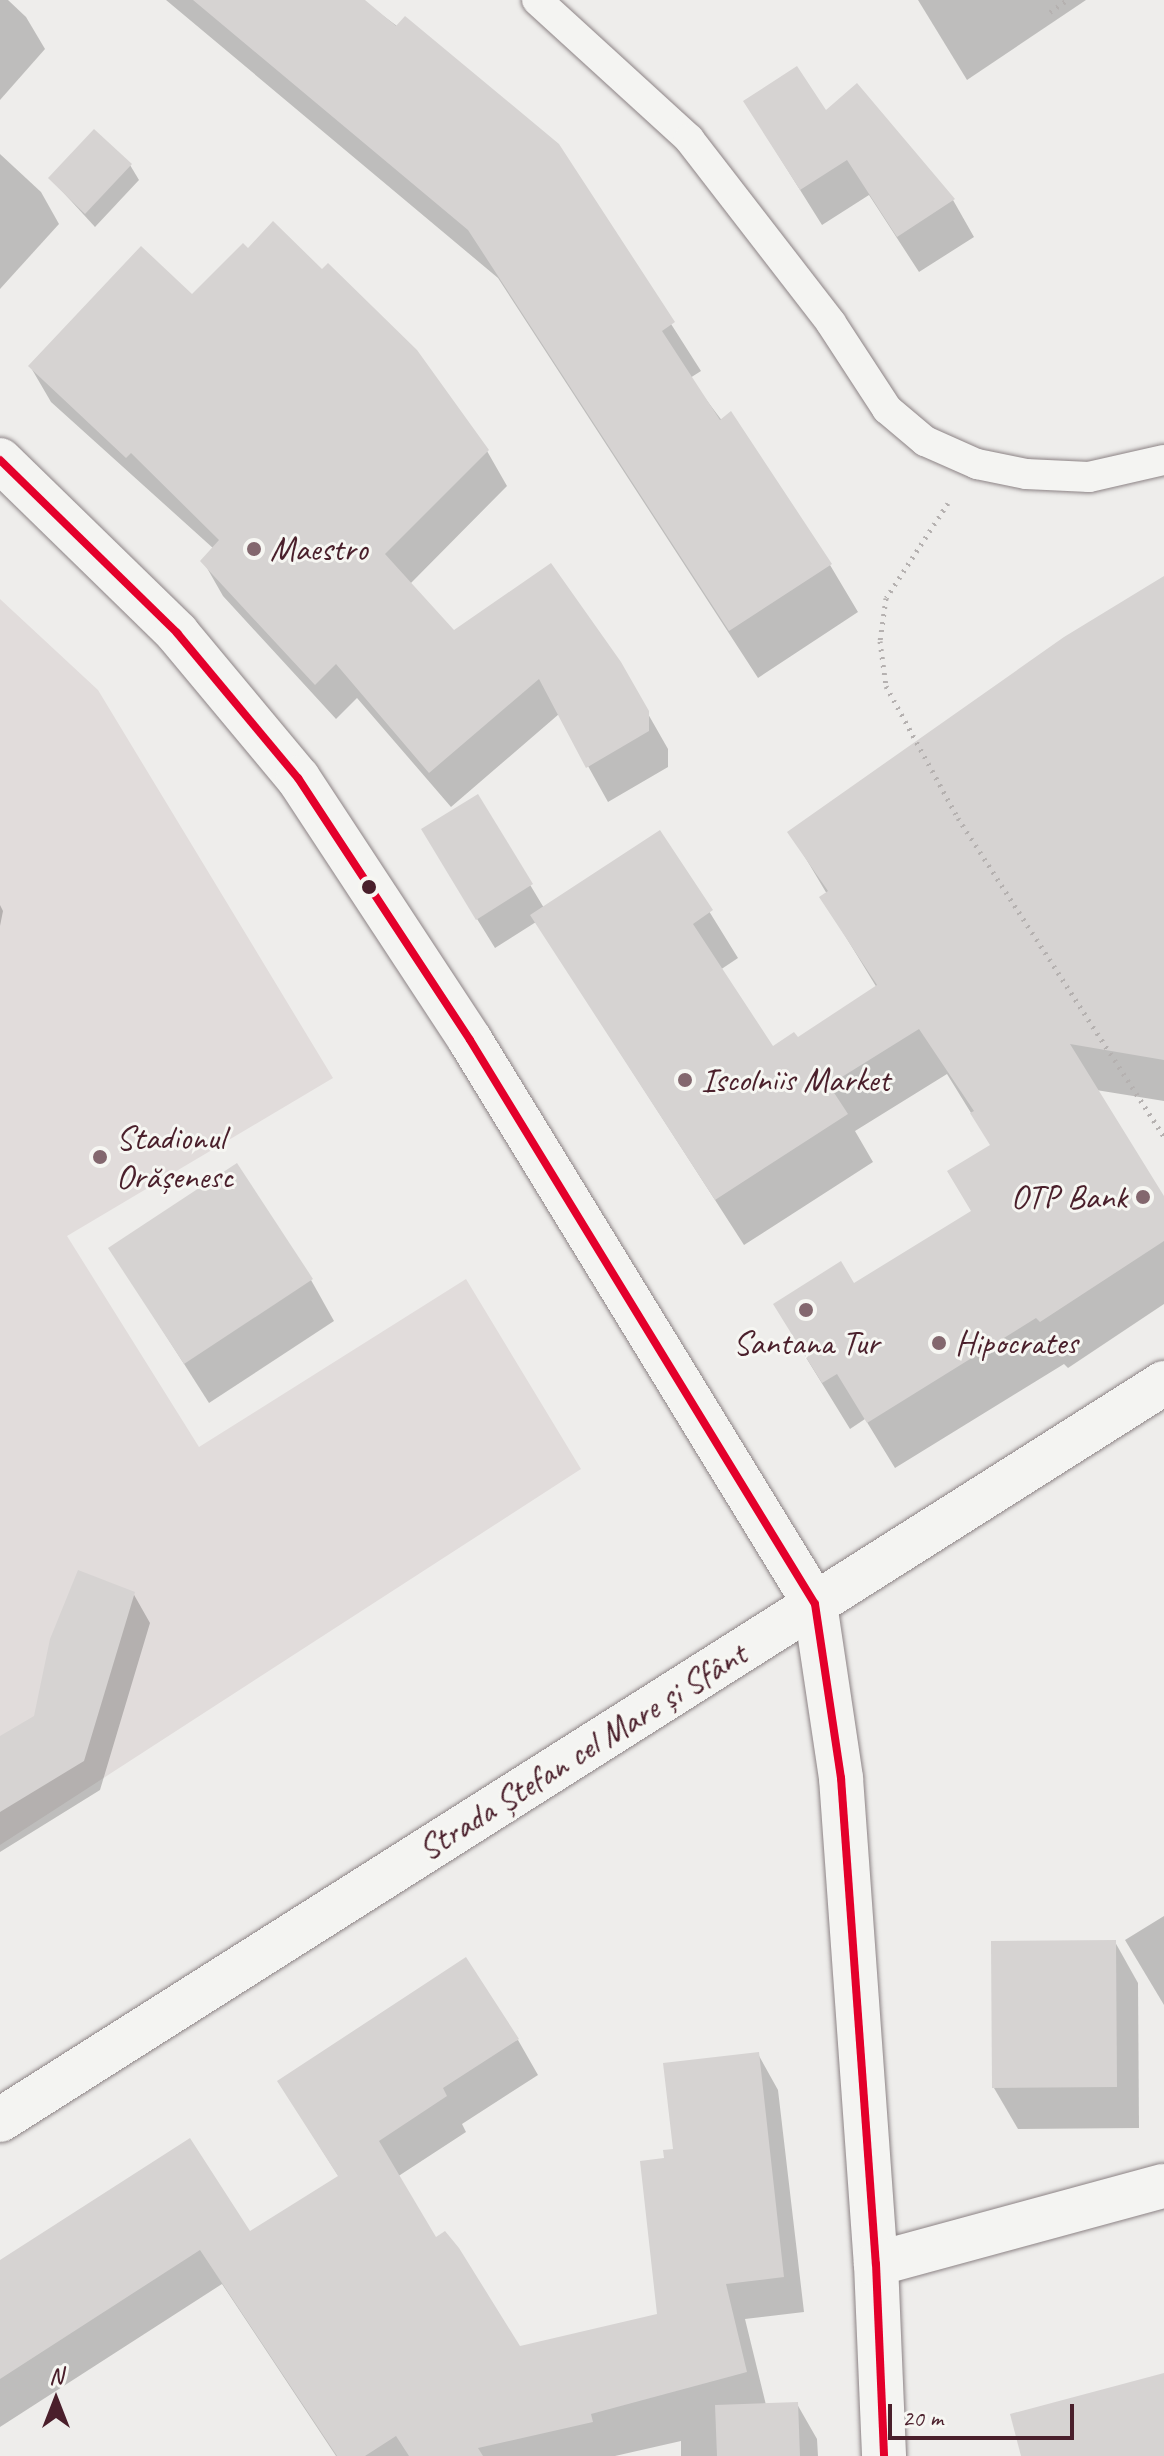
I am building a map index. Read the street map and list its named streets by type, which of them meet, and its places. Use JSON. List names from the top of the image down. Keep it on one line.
{"streets":{"main road":["Strada Ștefan cel Mare și Sfânt"]},"places":["Maestro","Iscolniis Market","Stadionul Orășenesc","OTP Bank","Santana Tur","Hipocrates"],"scale_bar":"20 m","north":"top"}
